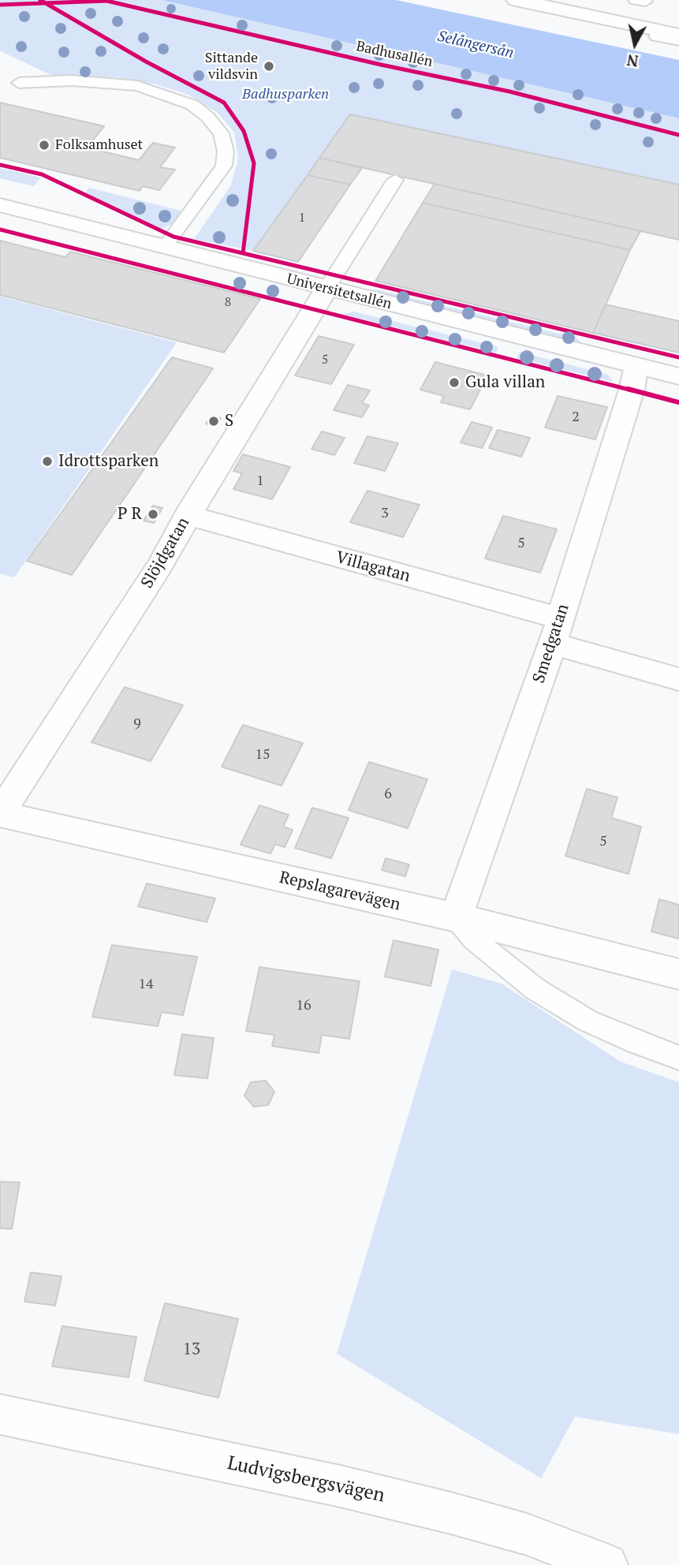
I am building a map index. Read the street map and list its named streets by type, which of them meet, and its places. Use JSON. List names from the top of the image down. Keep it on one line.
{"streets":{"street":["Universitetsallén","Slöjdgatan","Villagatan","Smedgatan","Repslagarevägen","Ludvigsbergsvägen"],"cycle path":["Badhusallén"]},"crossings":[["Universitetsallén","Slöjdgatan"],["Universitetsallén","Smedgatan"],["Slöjdgatan","Villagatan"],["Slöjdgatan","Repslagarevägen"],["Villagatan","Smedgatan"],["Smedgatan","Repslagarevägen"]],"water":["Selångersån"],"parks":["Badhusparken"],"places":["Sittande vildsvin","Folksamhuset","Gula villan","S","Idrottsparken","P R"],"house_numbers":["1","8","5","2","1","3","5","9","15","6","5","14","16","13"],"north":"bottom"}
